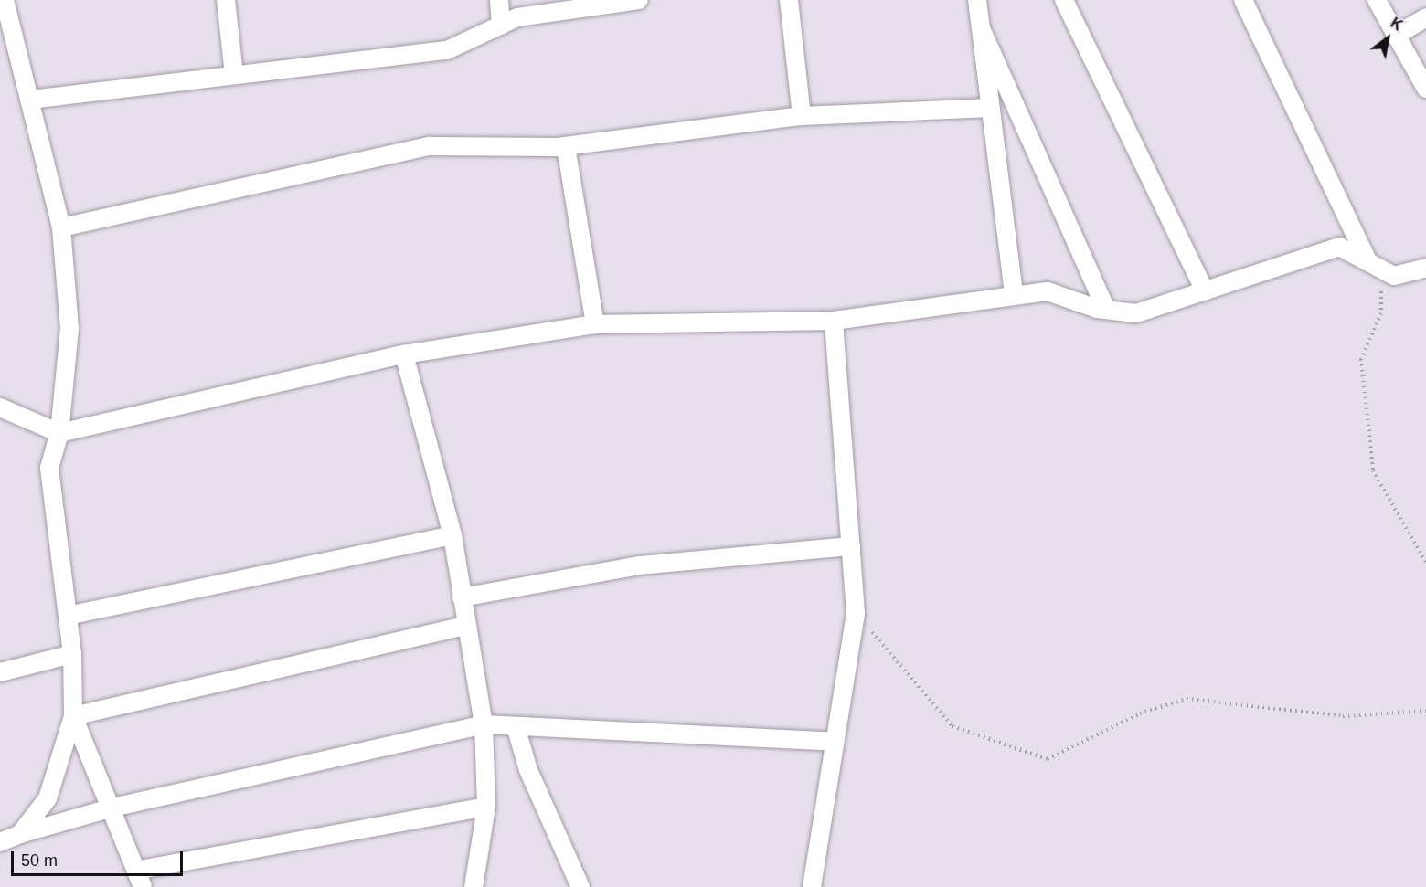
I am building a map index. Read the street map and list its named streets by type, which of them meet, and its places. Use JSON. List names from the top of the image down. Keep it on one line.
{"scale_bar":"50 m","north":"top right"}
